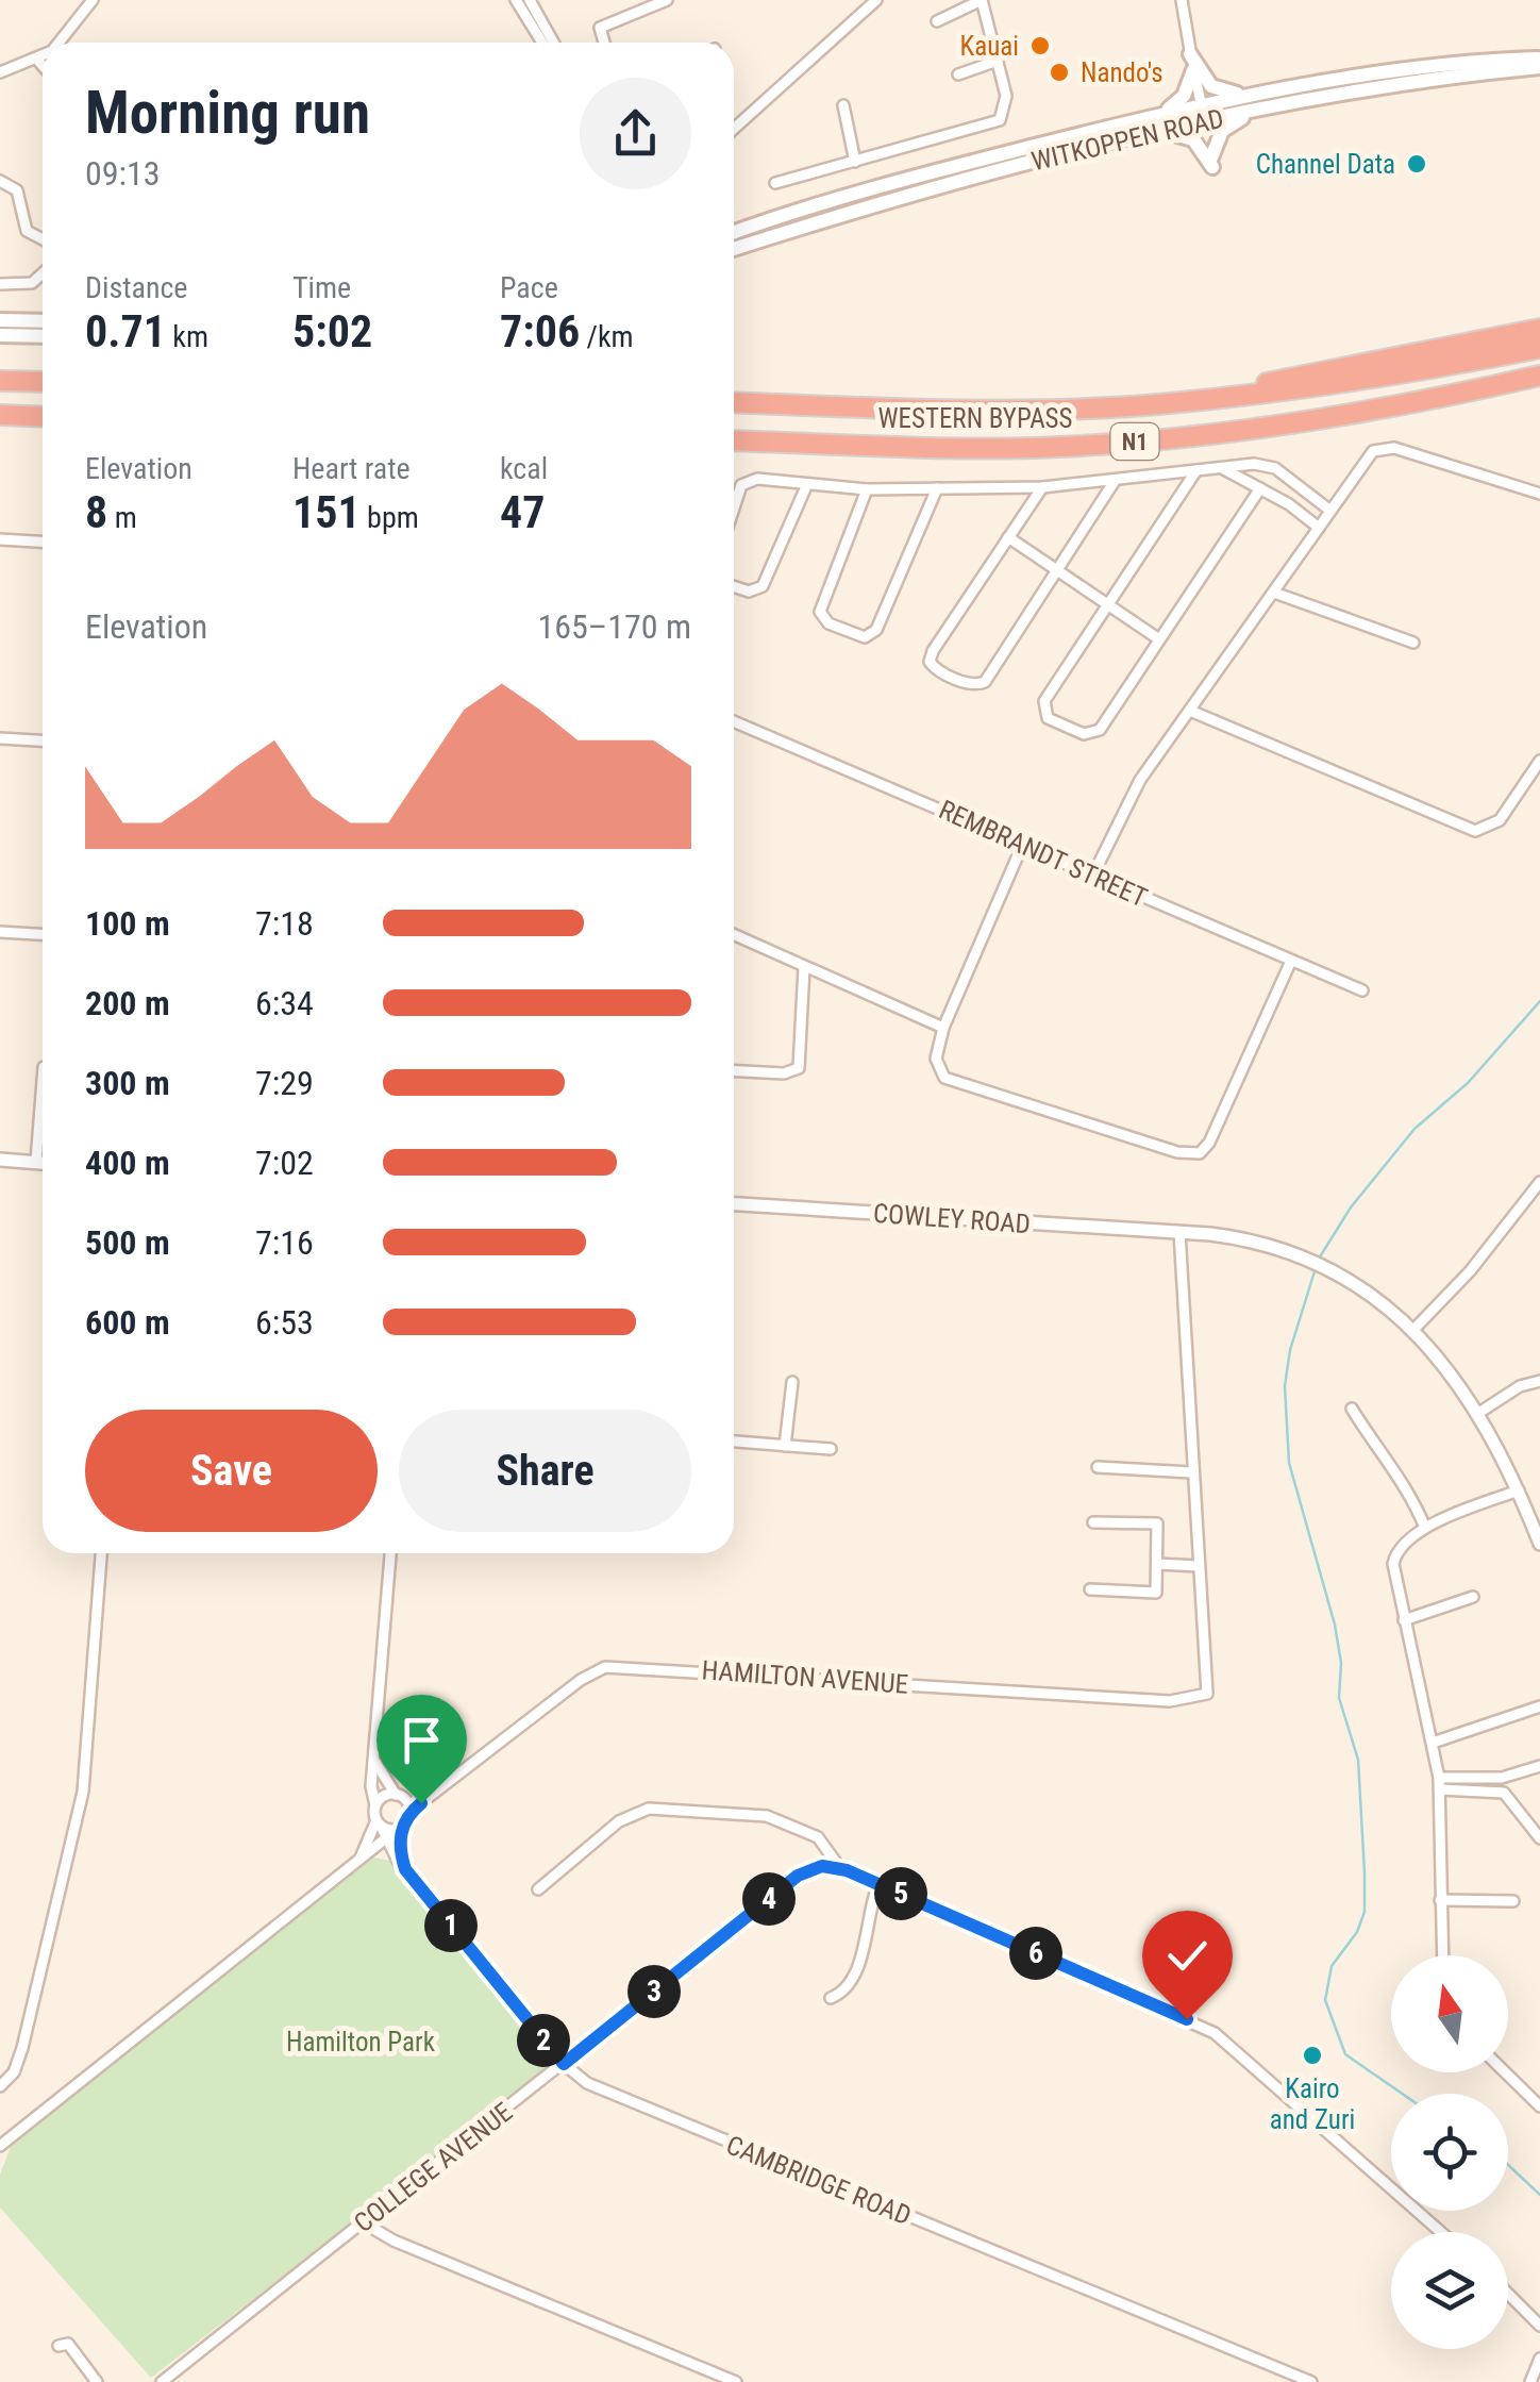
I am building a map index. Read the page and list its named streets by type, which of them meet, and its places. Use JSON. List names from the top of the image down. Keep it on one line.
{"streets":{"highway":["WESTERN BYPASS","N1"],"main road":["WITKOPPEN ROAD"],"street":["REMBRANDT STREET","COWLEY ROAD","HAMILTON AVENUE","COLLEGE AVENUE","CAMBRIDGE ROAD"]},"crossings":[["HAMILTON AVENUE","CAMBRIDGE ROAD"],["COLLEGE AVENUE","CAMBRIDGE ROAD"]],"parks":["Hamilton Park"],"places":["Kauai","Nando's","Channel Data","Kairo and Zuri"],"north":"top","page":{"heading":["Morning run","09:13"],"stats":[["Distance","0.71 km"],["Time","5:02"],["Pace","7:06 /km"],["Elevation","8 m"],["Heart rate","151 bpm"],["kcal","47"]],"chart":["Elevation","165–170 m"],"list":[{"name":"100 m","note":"7:18"},{"name":"200 m","note":"6:34"},{"name":"300 m","note":"7:29"},{"name":"400 m","note":"7:02"},{"name":"500 m","note":"7:16"},{"name":"600 m","note":"6:53"}],"buttons":["Save","Share"],"pins":["5","4","1","6","3","2"]}}
